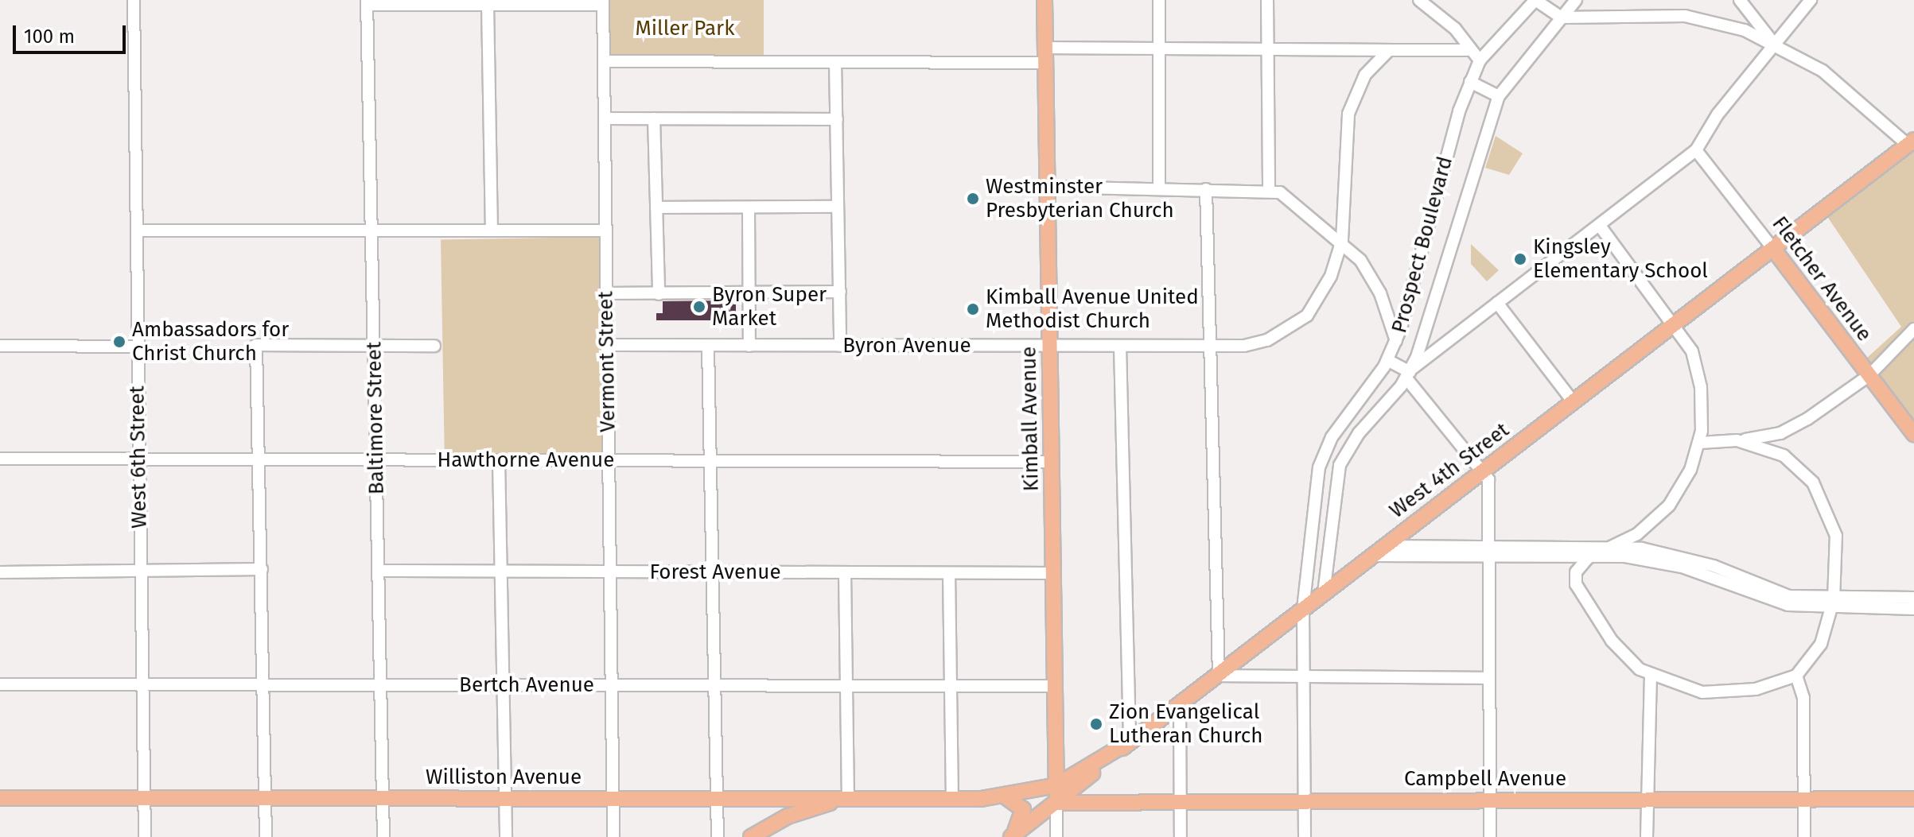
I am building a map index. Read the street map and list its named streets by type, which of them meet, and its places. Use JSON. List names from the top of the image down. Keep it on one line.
{"streets":{"main road":["Fletcher Avenue","Kimball Avenue","West 4th Street","Williston Avenue","Campbell Avenue"],"street":["Prospect Boulevard","Byron Avenue","Vermont Street","Baltimore Street","West 6th Street","Hawthorne Avenue","Forest Avenue","Bertch Avenue"]},"crossings":[["Prospect Boulevard","West 4th Street"],["Prospect Boulevard","Campbell Avenue"],["Fletcher Avenue","West 4th Street"],["Byron Avenue","Vermont Street"],["Byron Avenue","Kimball Avenue"],["Vermont Street","Hawthorne Avenue"],["Vermont Street","Forest Avenue"],["Vermont Street","Bertch Avenue"],["Vermont Street","Williston Avenue"],["Baltimore Street","Hawthorne Avenue"],["Baltimore Street","Forest Avenue"],["Baltimore Street","Bertch Avenue"],["Baltimore Street","Williston Avenue"],["Kimball Avenue","Hawthorne Avenue"],["Kimball Avenue","West 4th Street"],["Kimball Avenue","Forest Avenue"],["Kimball Avenue","Bertch Avenue"],["Kimball Avenue","Williston Avenue"],["Kimball Avenue","Campbell Avenue"],["West 6th Street","Hawthorne Avenue"],["West 6th Street","Bertch Avenue"],["West 6th Street","Williston Avenue"],["West 4th Street","Williston Avenue"],["West 4th Street","Campbell Avenue"]],"parks":["Miller Park"],"places":["Westminster Presbyterian Church","Kingsley Elementary School","Byron Super Market","Kimball Avenue United Methodist Church","Ambassadors for Christ Church","Zion Evangelical Lutheran Church"],"scale_bar":"100 m"}
